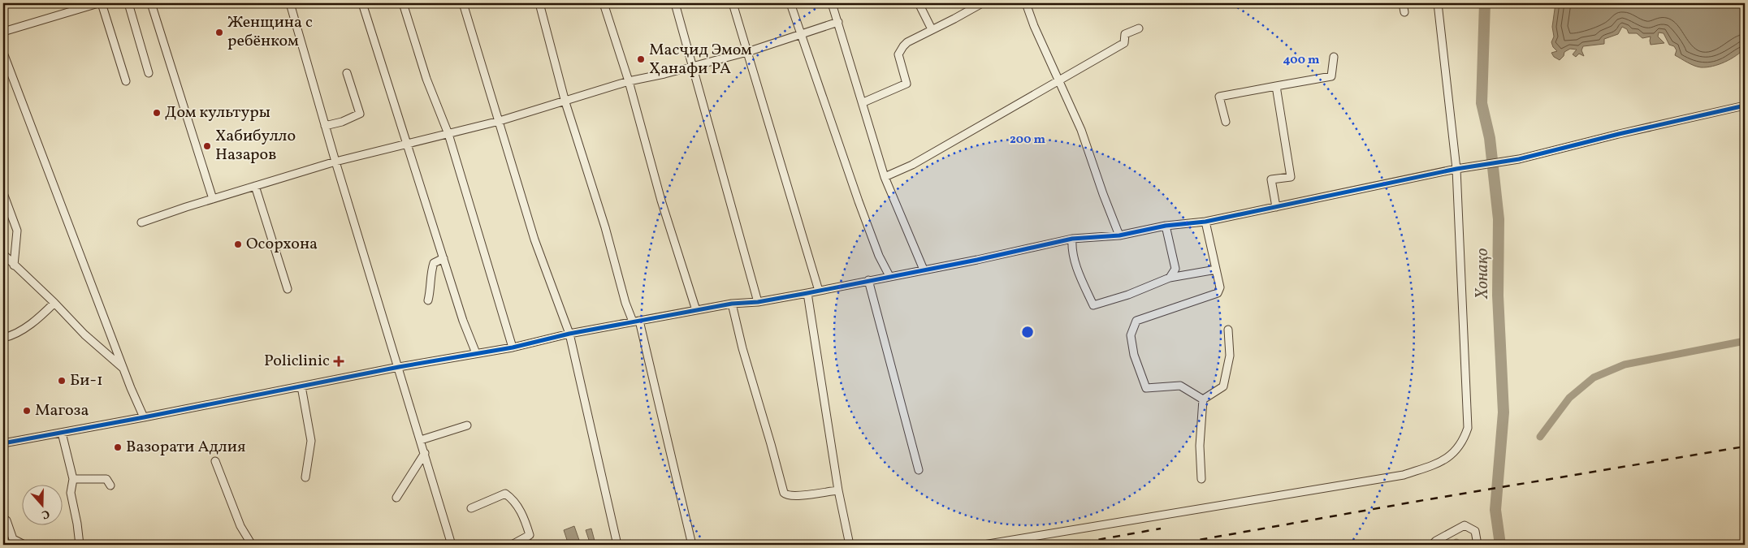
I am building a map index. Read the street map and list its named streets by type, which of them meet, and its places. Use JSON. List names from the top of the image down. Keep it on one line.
{"water":["Хонақо"],"places":{"other":["Женщина с ребёнком","Масҷид Эмом Ҳанафи РА","Дом культуры","Хабибулло Назаров","Осорхона","Би-1","Магоза","Вазорати Адлия"],"health":["Policlinic"]},"north":"bottom","rings":["400 m","200 m"]}
